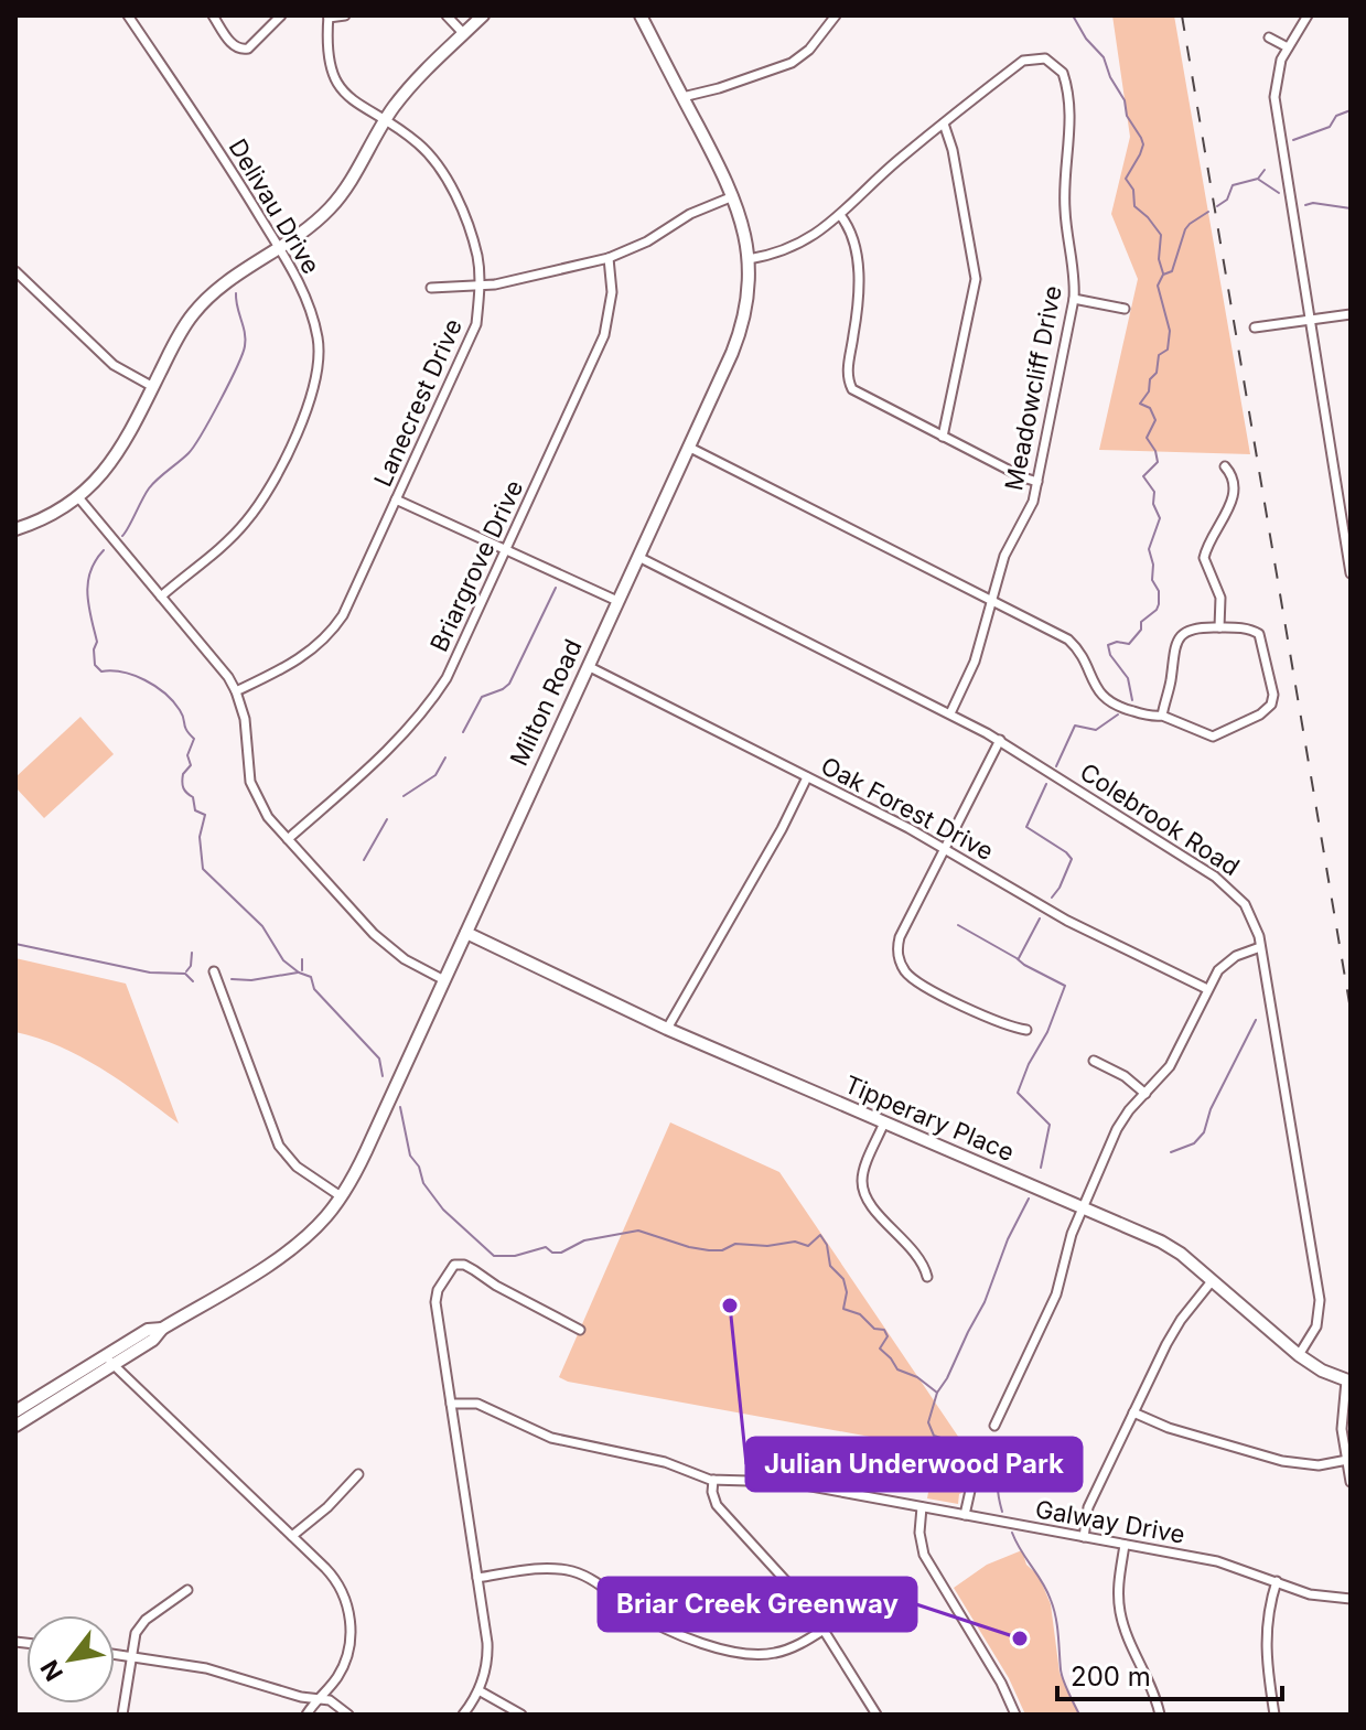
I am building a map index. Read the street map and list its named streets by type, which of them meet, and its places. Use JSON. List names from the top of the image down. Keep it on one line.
{"streets":{"street":["Delivau Drive","Meadowcliff Drive","Lanecrest Drive","Briargrove Drive","Milton Road","Oak Forest Drive","Colebrook Road","Tipperary Place","Galway Drive"]},"crossings":[["Meadowcliff Drive","Milton Road"],["Meadowcliff Drive","Colebrook Road"],["Milton Road","Oak Forest Drive"],["Milton Road","Colebrook Road"],["Milton Road","Tipperary Place"],["Colebrook Road","Tipperary Place"]],"places":["Julian Underwood Park","Briar Creek Greenway"],"scale_bar":"200 m","north":"bottom left"}
